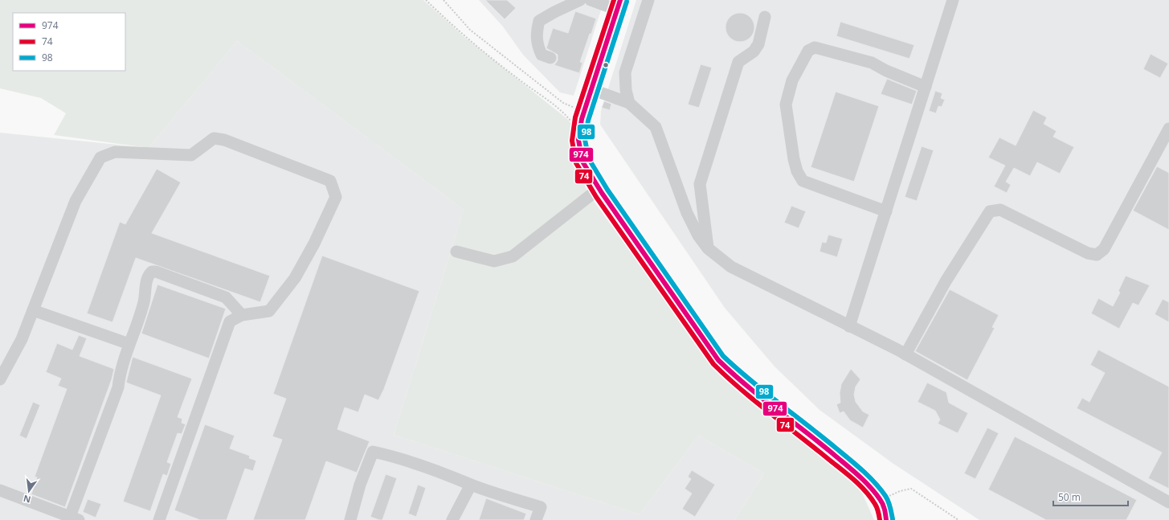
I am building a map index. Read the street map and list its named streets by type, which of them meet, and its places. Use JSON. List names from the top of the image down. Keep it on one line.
{"lines":["transit line 974","transit line 74","transit line 98"],"legend":["974","74","98"],"scale_bar":"50 m","north":"bottom"}
